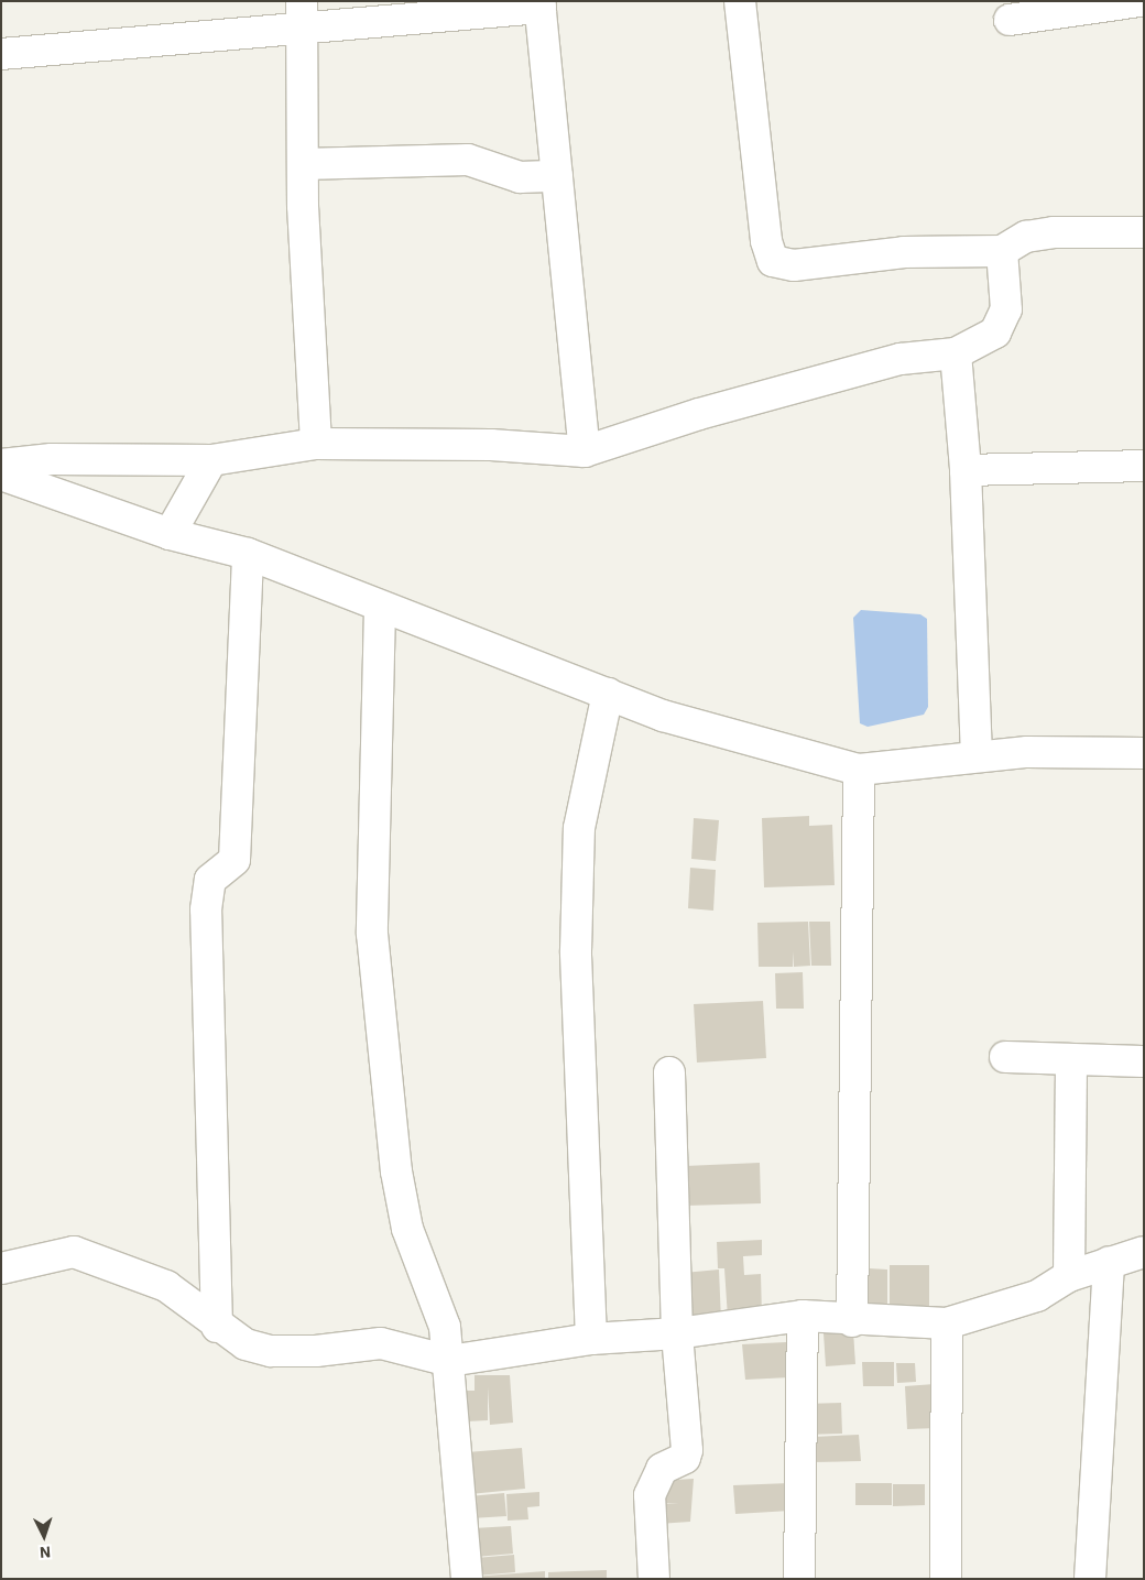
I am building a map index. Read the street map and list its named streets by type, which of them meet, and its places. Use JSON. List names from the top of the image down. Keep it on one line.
{"north":"bottom"}
